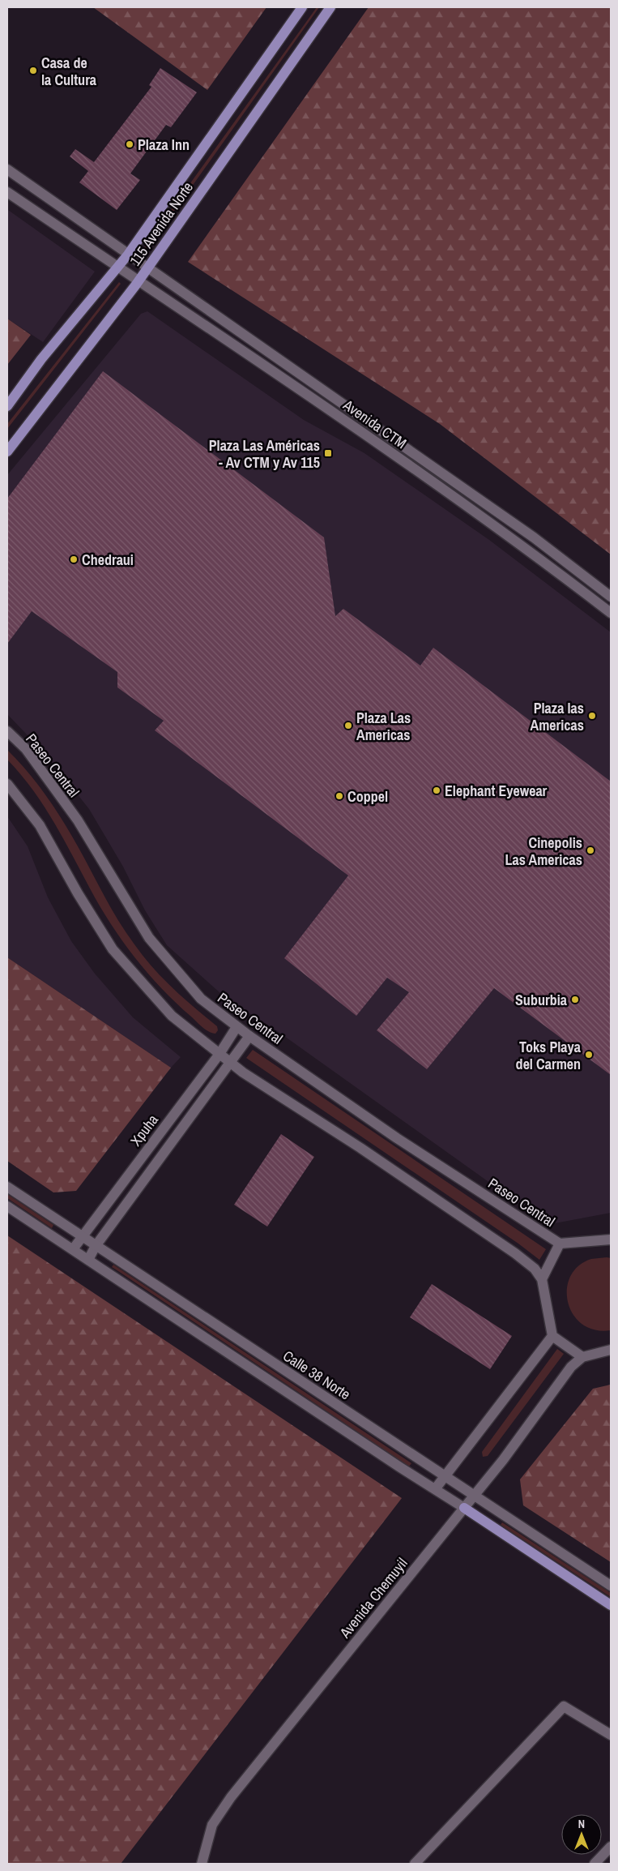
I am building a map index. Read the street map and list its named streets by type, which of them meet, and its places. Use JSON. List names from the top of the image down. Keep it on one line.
{"streets":{"main road":["115 Avenida Norte","Avenida CTM","Paseo Central","Xpuha","Calle 38 Norte","Avenida Chemuyil"]},"crossings":[["115 Avenida Norte","Avenida CTM"],["Paseo Central","Xpuha"],["Xpuha","Calle 38 Norte"],["Calle 38 Norte","Avenida Chemuyil"]],"places":{"other":["Casa de la Cultura","Plaza Inn","Chedraui","Plaza las Americas","Plaza Las Americas","Elephant Eyewear","Coppel","Cinepolis Las Americas","Suburbia","Toks Playa del Carmen"],"transit":["Plaza Las Américas - Av CTM y Av 115"]},"north":"top"}
